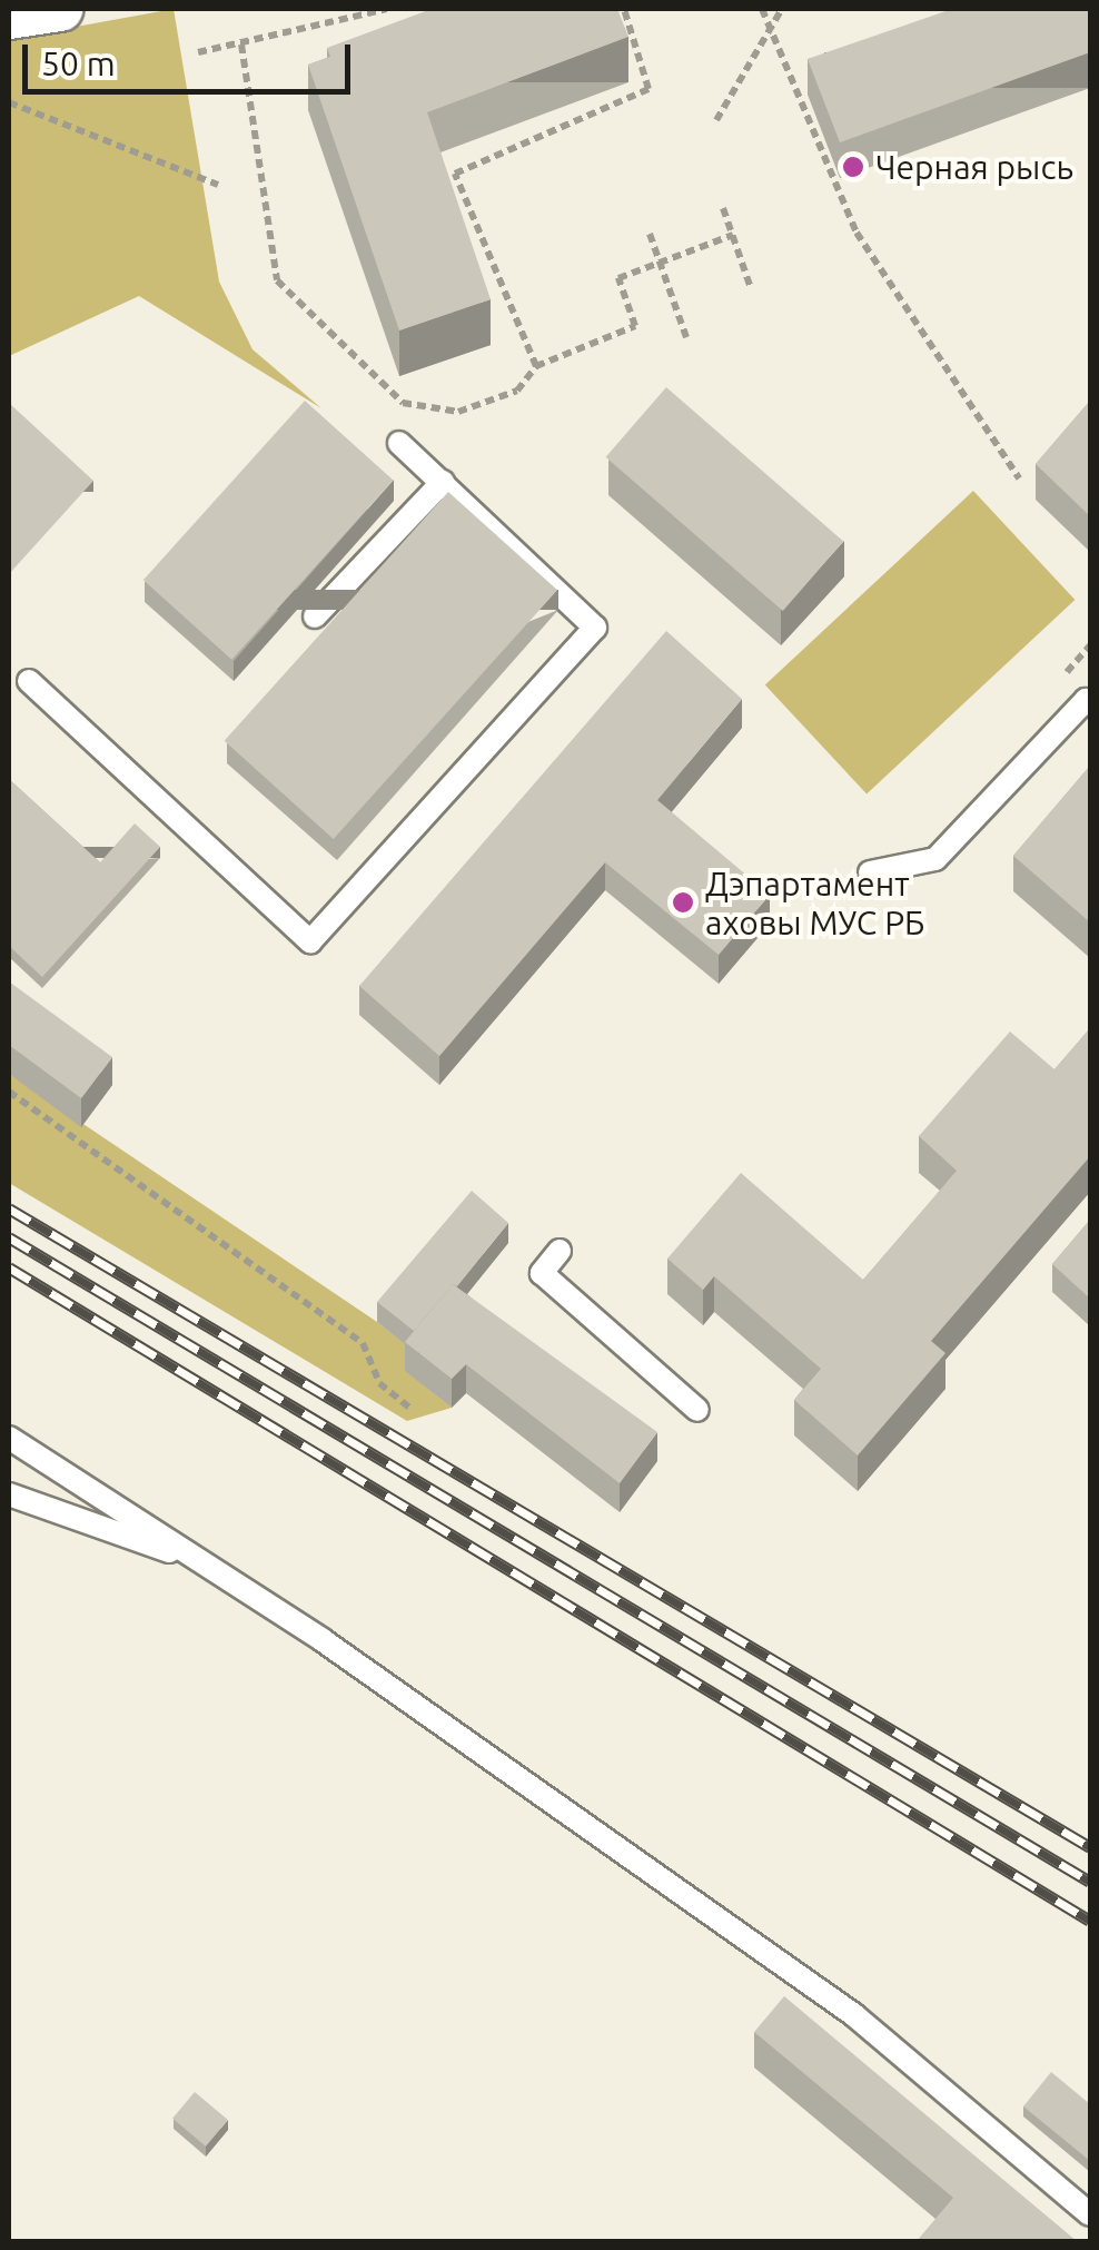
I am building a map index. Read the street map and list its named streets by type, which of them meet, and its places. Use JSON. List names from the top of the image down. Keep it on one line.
{"places":["Черная рысь","Дэпартамент аховы МУС РБ"],"scale_bar":"50 m"}
